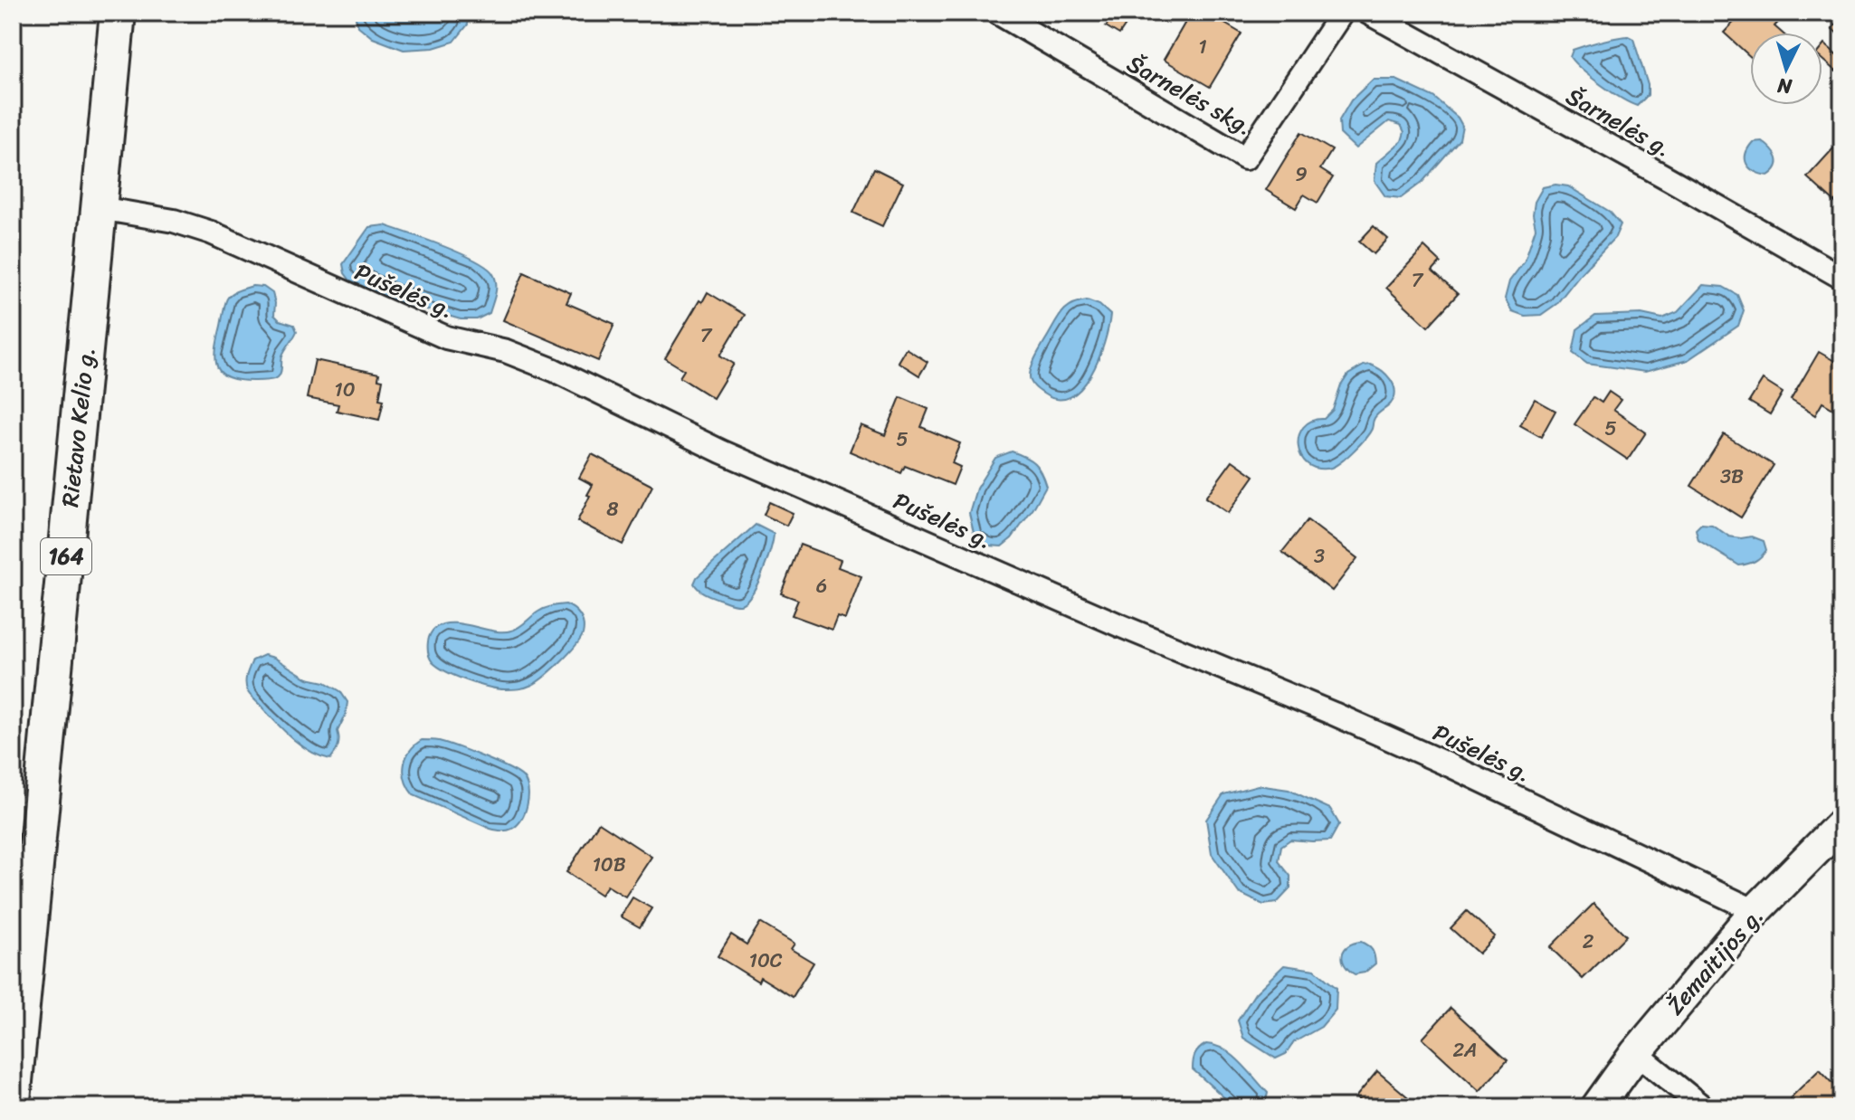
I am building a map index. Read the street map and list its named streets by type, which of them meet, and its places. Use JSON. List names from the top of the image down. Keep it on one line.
{"streets":{"main road":["Rietavo Kelio g.","164","Žemaitijos g."],"street":["Šarnelės skg.","Šarnelės g.","Pušelės g."]},"crossings":[["Pušelės g.","Rietavo Kelio g."],["Pušelės g.","Žemaitijos g."]],"house_numbers":["1","9","7","7","10","5","5","3B","8","3","6","10B","2","10C","2A"],"north":"bottom"}
